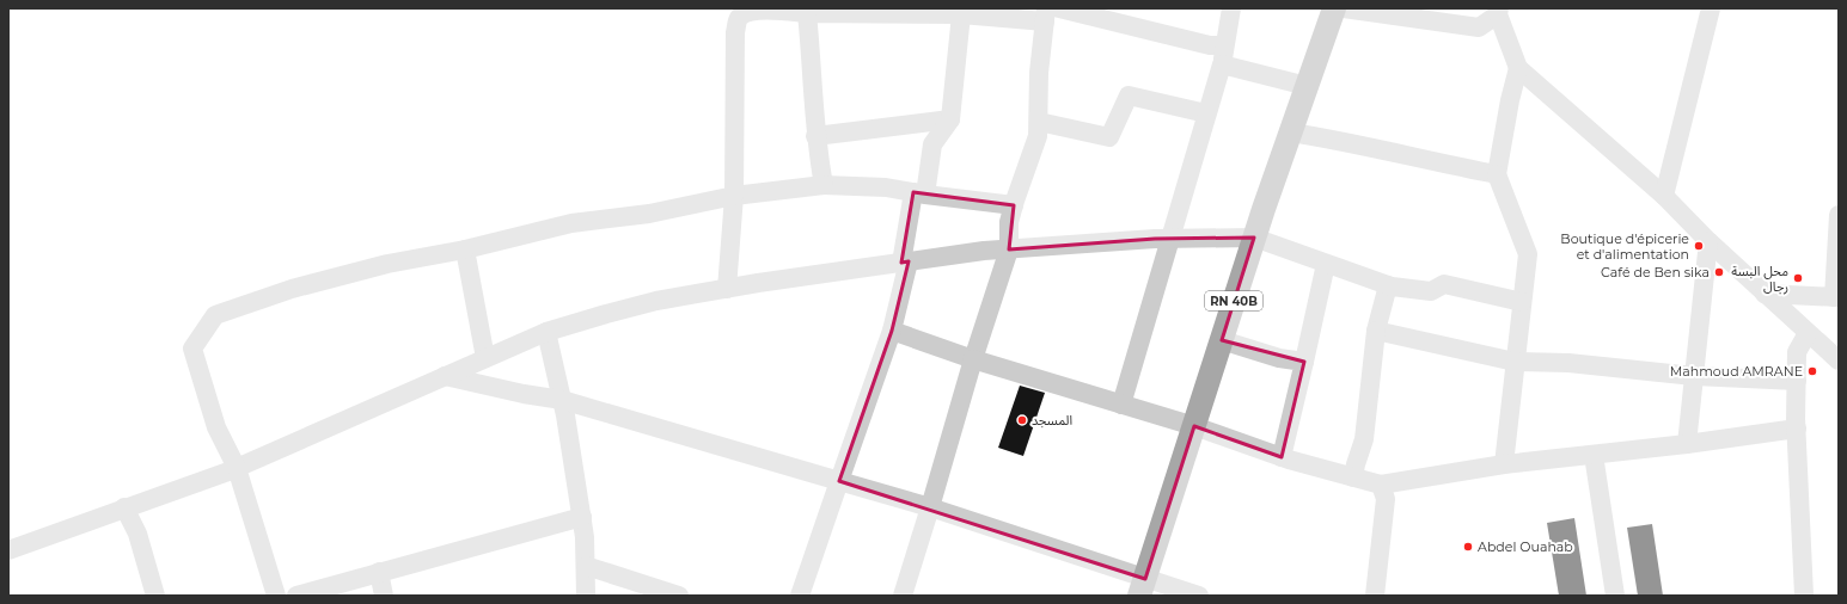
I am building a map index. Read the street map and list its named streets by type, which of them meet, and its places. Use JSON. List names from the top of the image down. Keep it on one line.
{"streets":{"main road":["RN 40B"]},"places":["Boutique d'épicerie et d'alimentation","Café de Ben sika","محل البسة رجال","Mahmoud AMRANE","المسجد","Abdel Ouahab"]}
